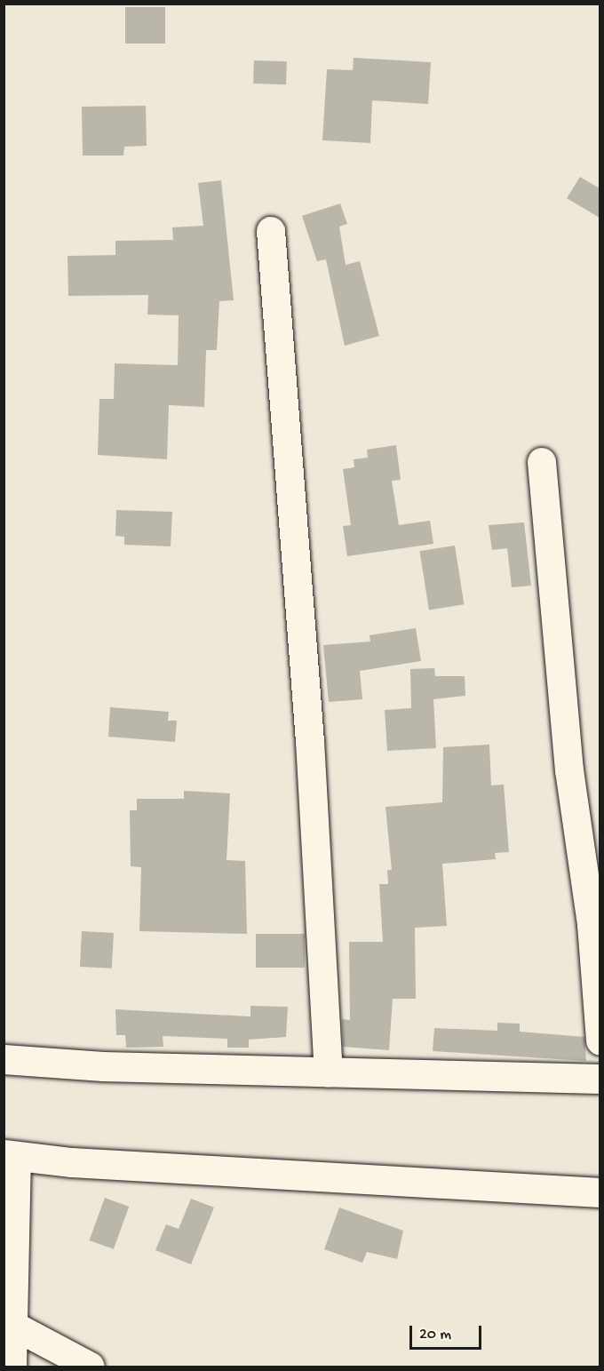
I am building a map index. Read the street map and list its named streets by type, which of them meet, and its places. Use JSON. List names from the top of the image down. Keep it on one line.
{"scale_bar":"20 m"}
